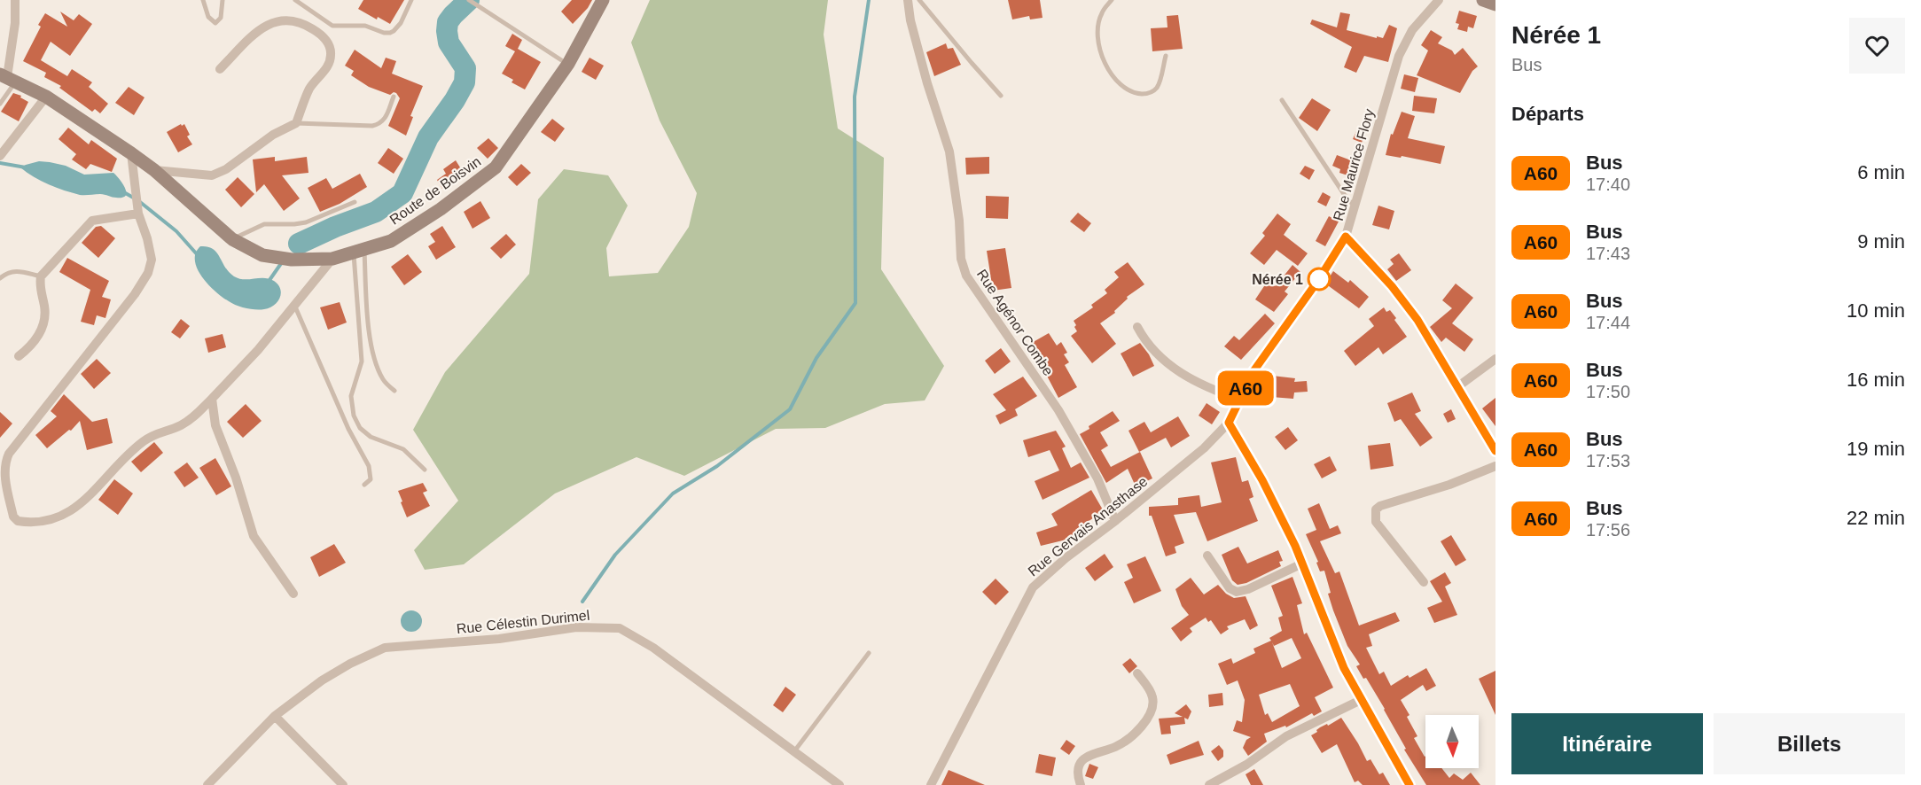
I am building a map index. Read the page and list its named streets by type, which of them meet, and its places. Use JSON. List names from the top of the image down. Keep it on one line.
{"streets":{"main road":["Route de Boisvin"],"street":["Rue Maurice Flory","Rue Agénor Combe","Rue Gervais Anasthase","Rue Célestin Durimel"]},"crossings":[["Rue Maurice Flory","Rue Gervais Anasthase"],["Rue Agénor Combe","Rue Gervais Anasthase"]],"places":["Nérée 1"],"lines":["bus line A60"],"north":"bottom","page":{"on_map":"A60","heading":[["Nérée 1","Bus"],"Départs"],"list":[{"mark":"A60","name":"Bus","note":"17:40","value":"6 min"},{"mark":"A60","name":"Bus","note":"17:43","value":"9 min"},{"mark":"A60","name":"Bus","note":"17:44","value":"10 min"},{"mark":"A60","name":"Bus","note":"17:50","value":"16 min"},{"mark":"A60","name":"Bus","note":"17:53","value":"19 min"},{"mark":"A60","name":"Bus","note":"17:56","value":"22 min"}],"buttons":["Itinéraire","Billets"]}}
